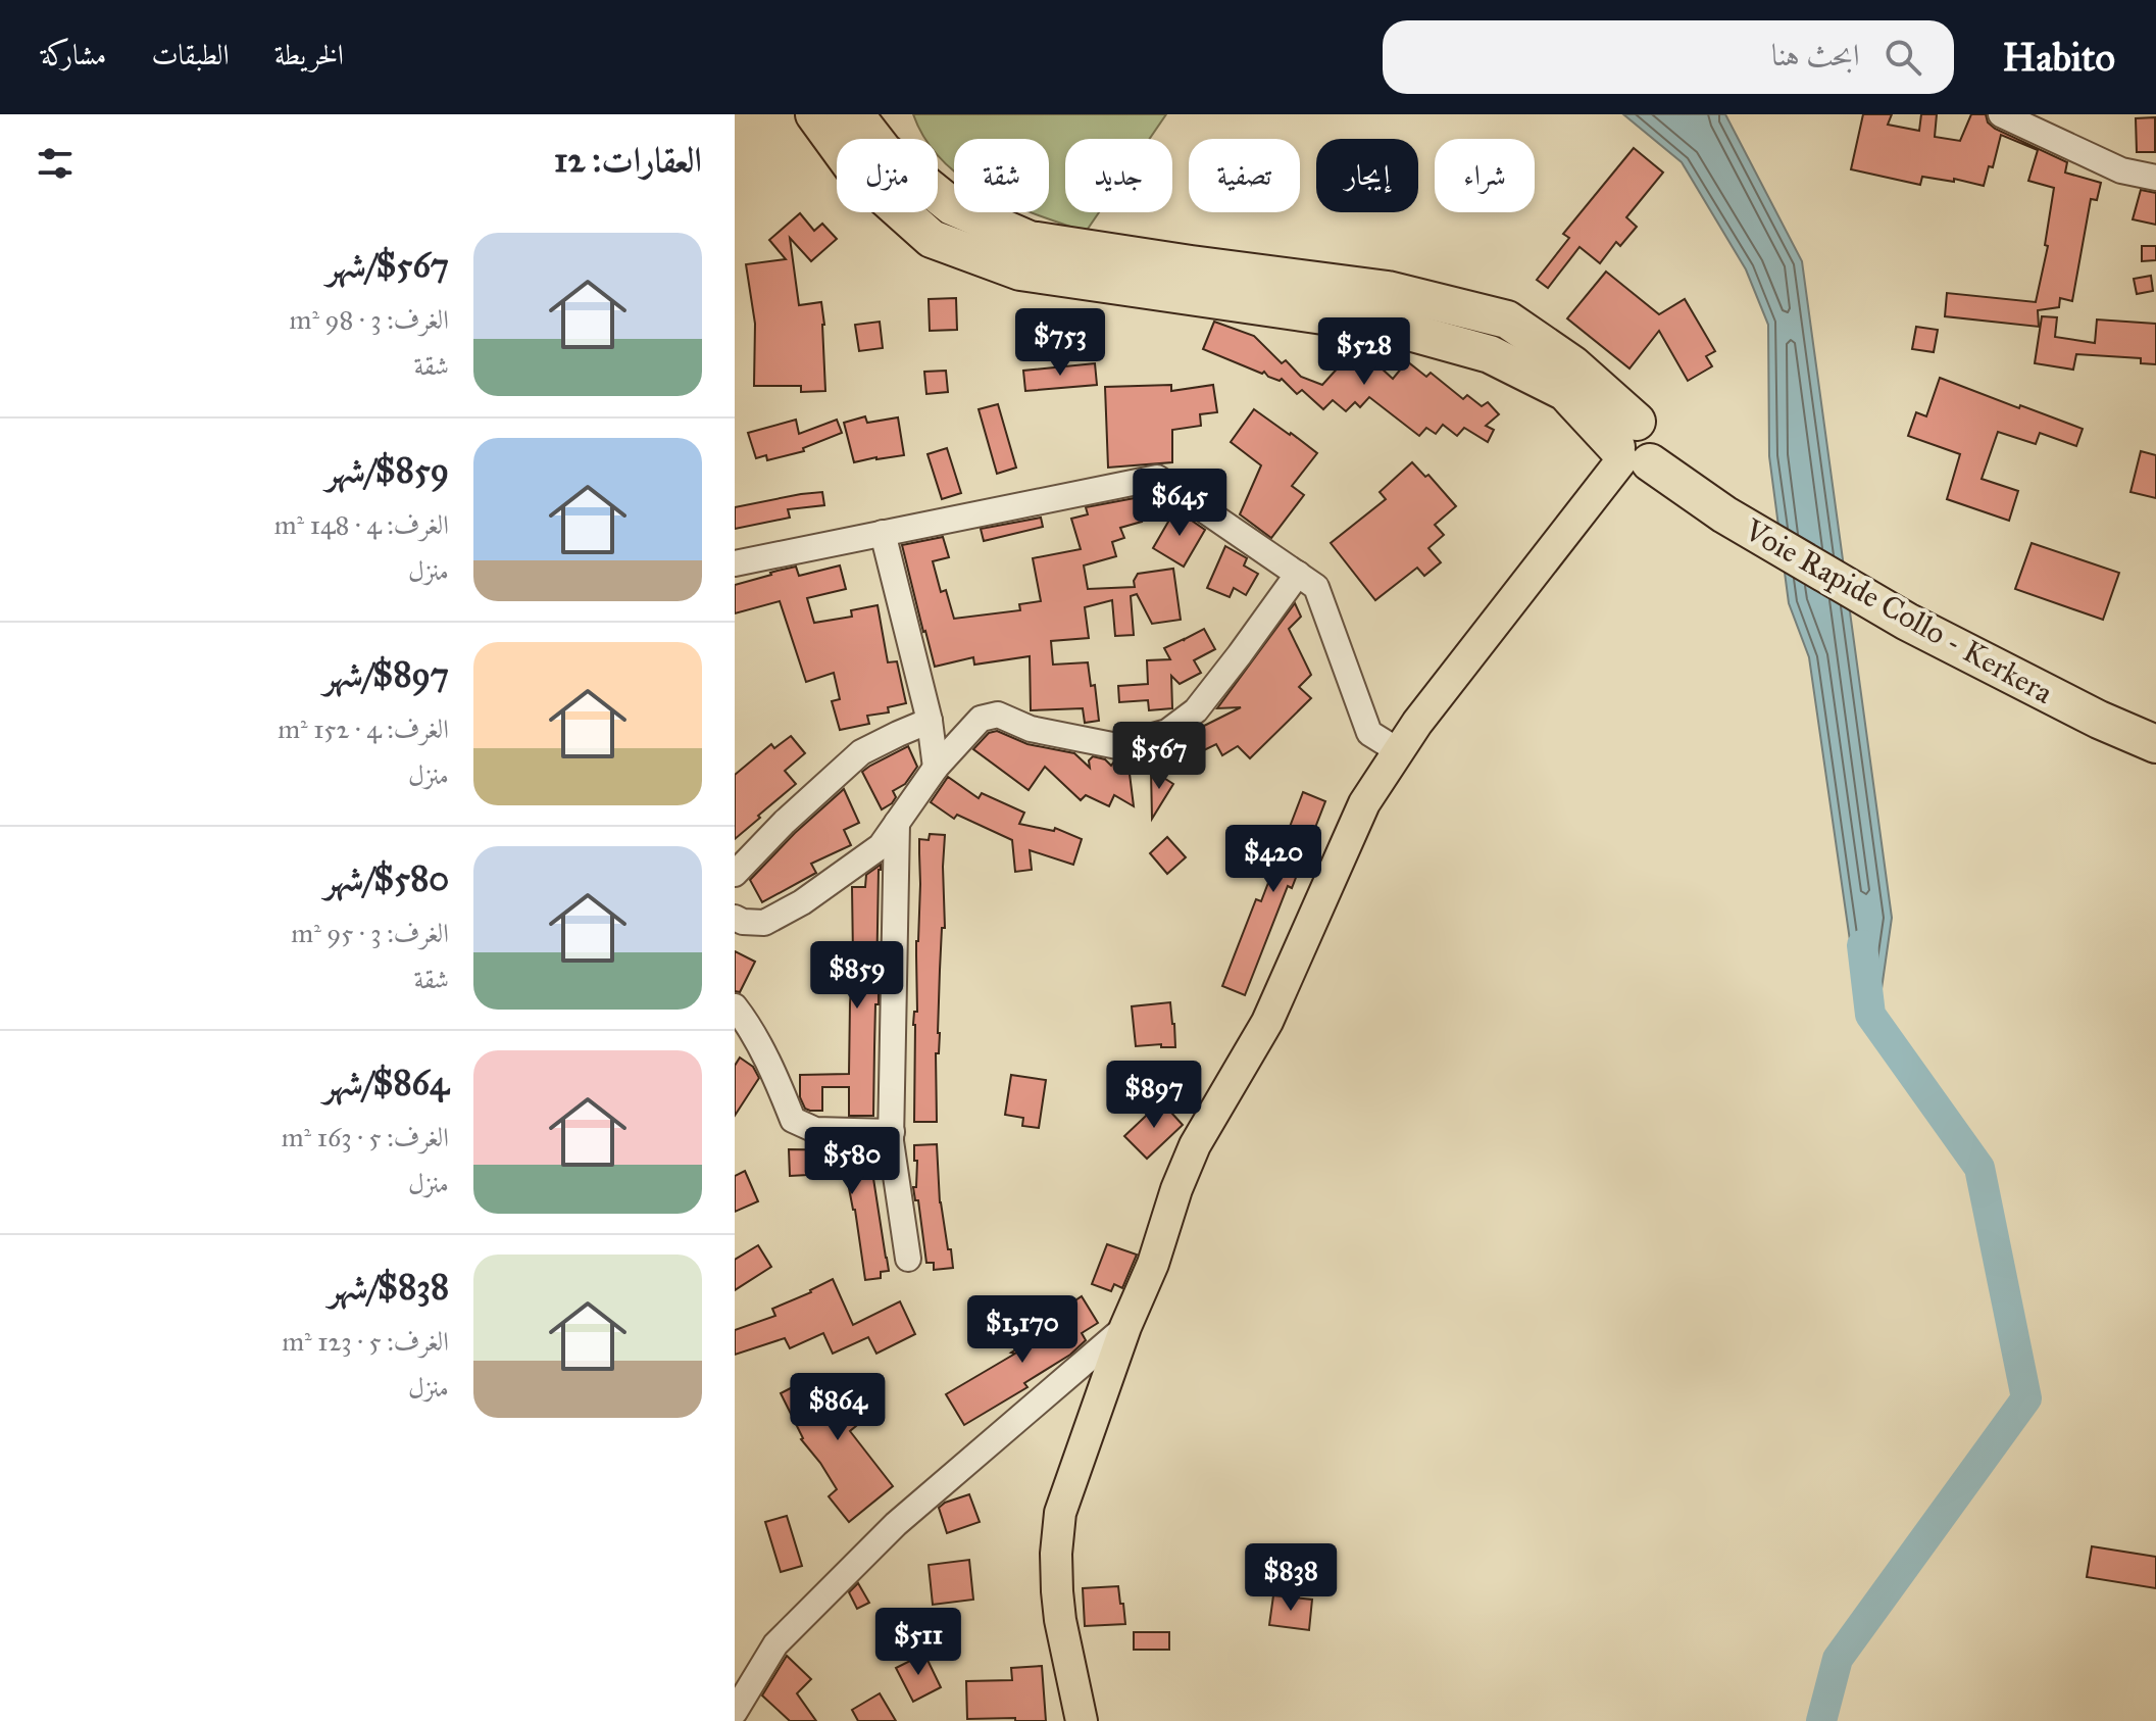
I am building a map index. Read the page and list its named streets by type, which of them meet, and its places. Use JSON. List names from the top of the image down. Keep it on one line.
{"streets":{"highway":["Voie Rapide Collo - Kerkera"]},"page":{"header":"Habito","search":"ابحث هنا","nav":["الخريطة","الطبقات","مشاركة"],"heading":"العقارات: 12","chip":["شراء","إيجار","تصفية","جديد","شقة","منزل"],"list":[{"name":"$567/شهر","note":"الغرف: 3 · 98 m² · شقة"},{"name":"$859/شهر","note":"الغرف: 4 · 148 m² · منزل"},{"name":"$897/شهر","note":"الغرف: 4 · 152 m² · منزل"},{"name":"$580/شهر","note":"الغرف: 3 · 95 m² · شقة"},{"name":"$864/شهر","note":"الغرف: 5 · 163 m² · منزل"},{"name":"$838/شهر","note":"الغرف: 5 · 123 m² · منزل"}],"price":["$753","$528","$645","$567","$420","$859","$897","$580","$1,170","$864","$838","$511"]}}
